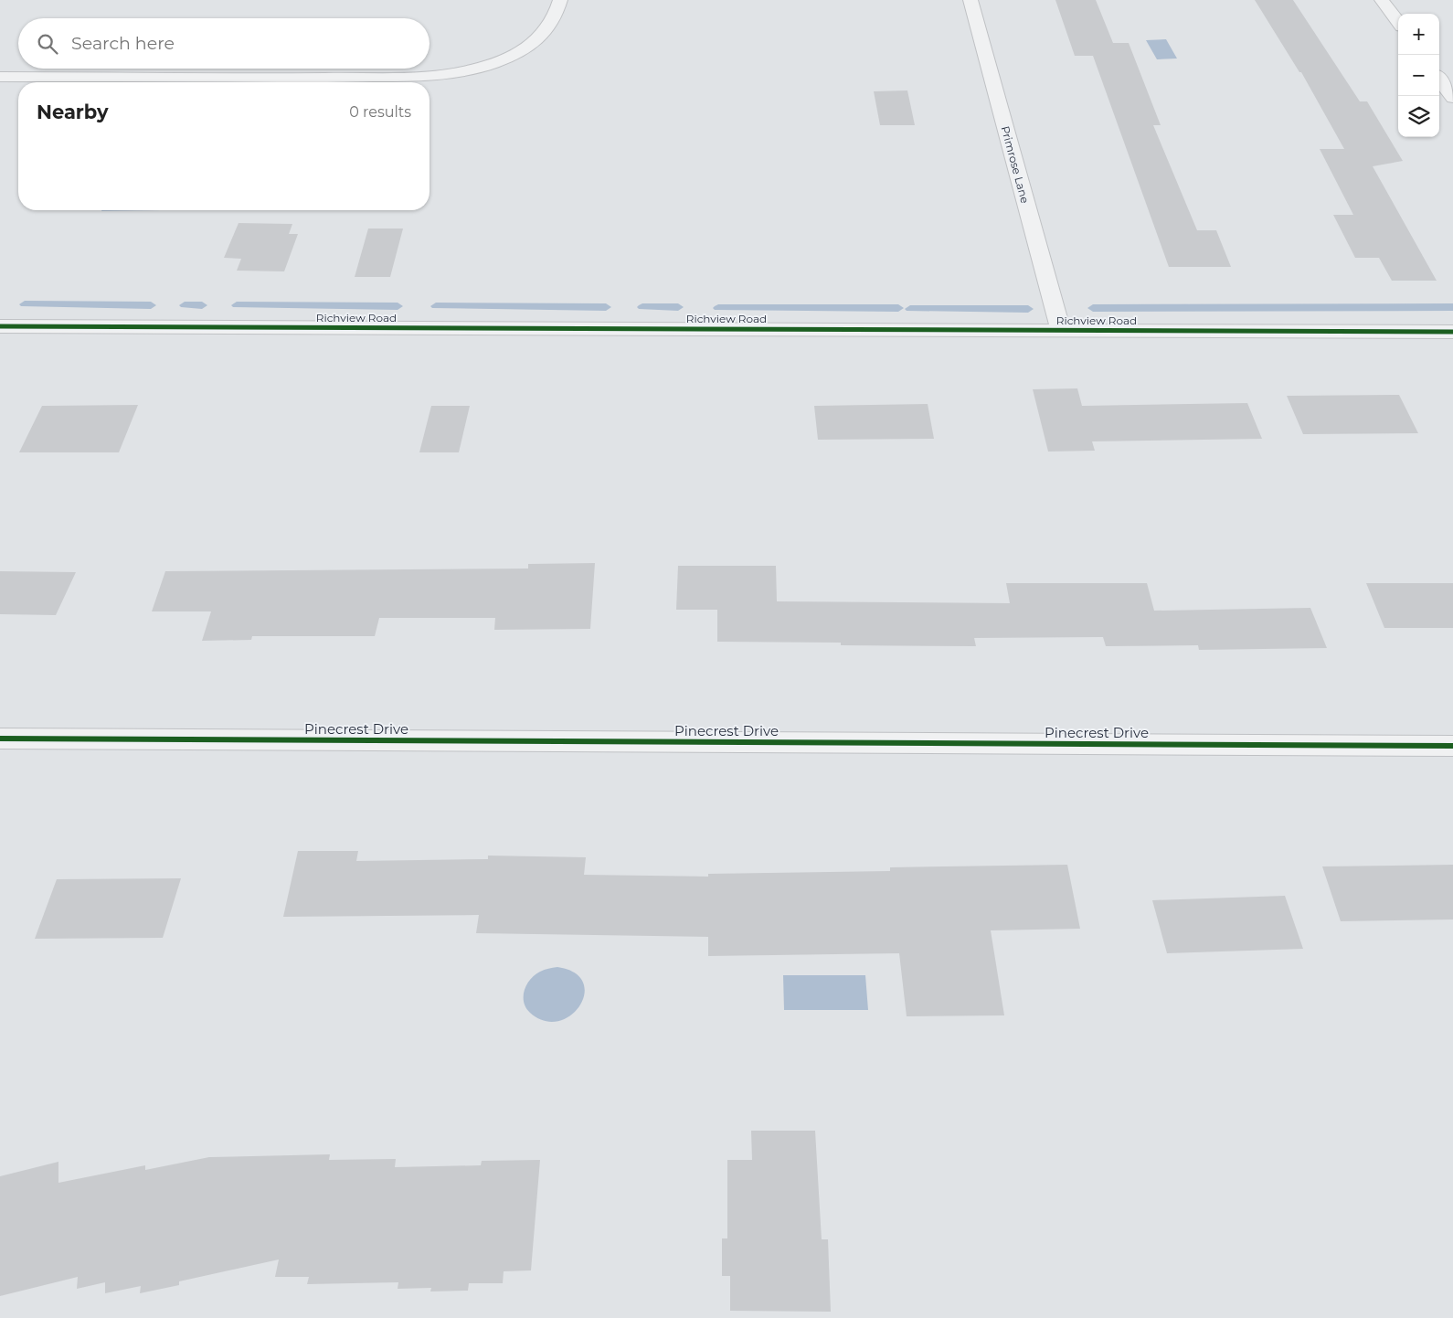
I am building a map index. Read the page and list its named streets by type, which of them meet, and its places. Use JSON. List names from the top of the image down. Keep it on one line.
{"streets":{"street":["Primrose Lane","Richview Road","Pinecrest Drive"]},"crossings":[["Primrose Lane","Richview Road"]],"page":{"map_buttons":["+","−"],"search":"Search here","heading":["Nearby","0 results"]}}
